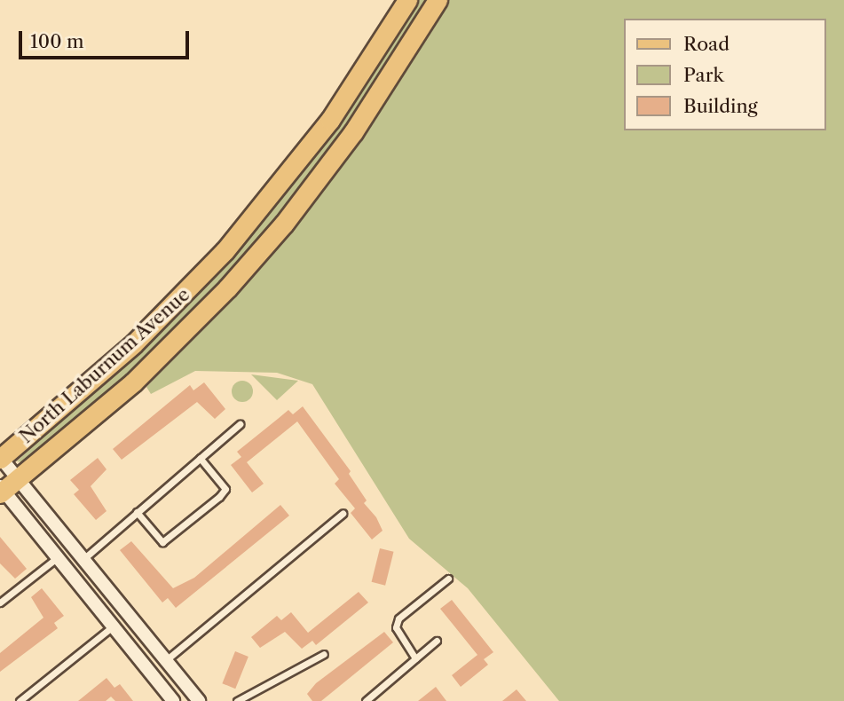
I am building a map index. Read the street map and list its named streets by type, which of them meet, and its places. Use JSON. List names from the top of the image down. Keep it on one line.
{"streets":{"main road":["North Laburnum Avenue"]},"legend":["Road","Park","Building"],"scale_bar":"100 m"}
